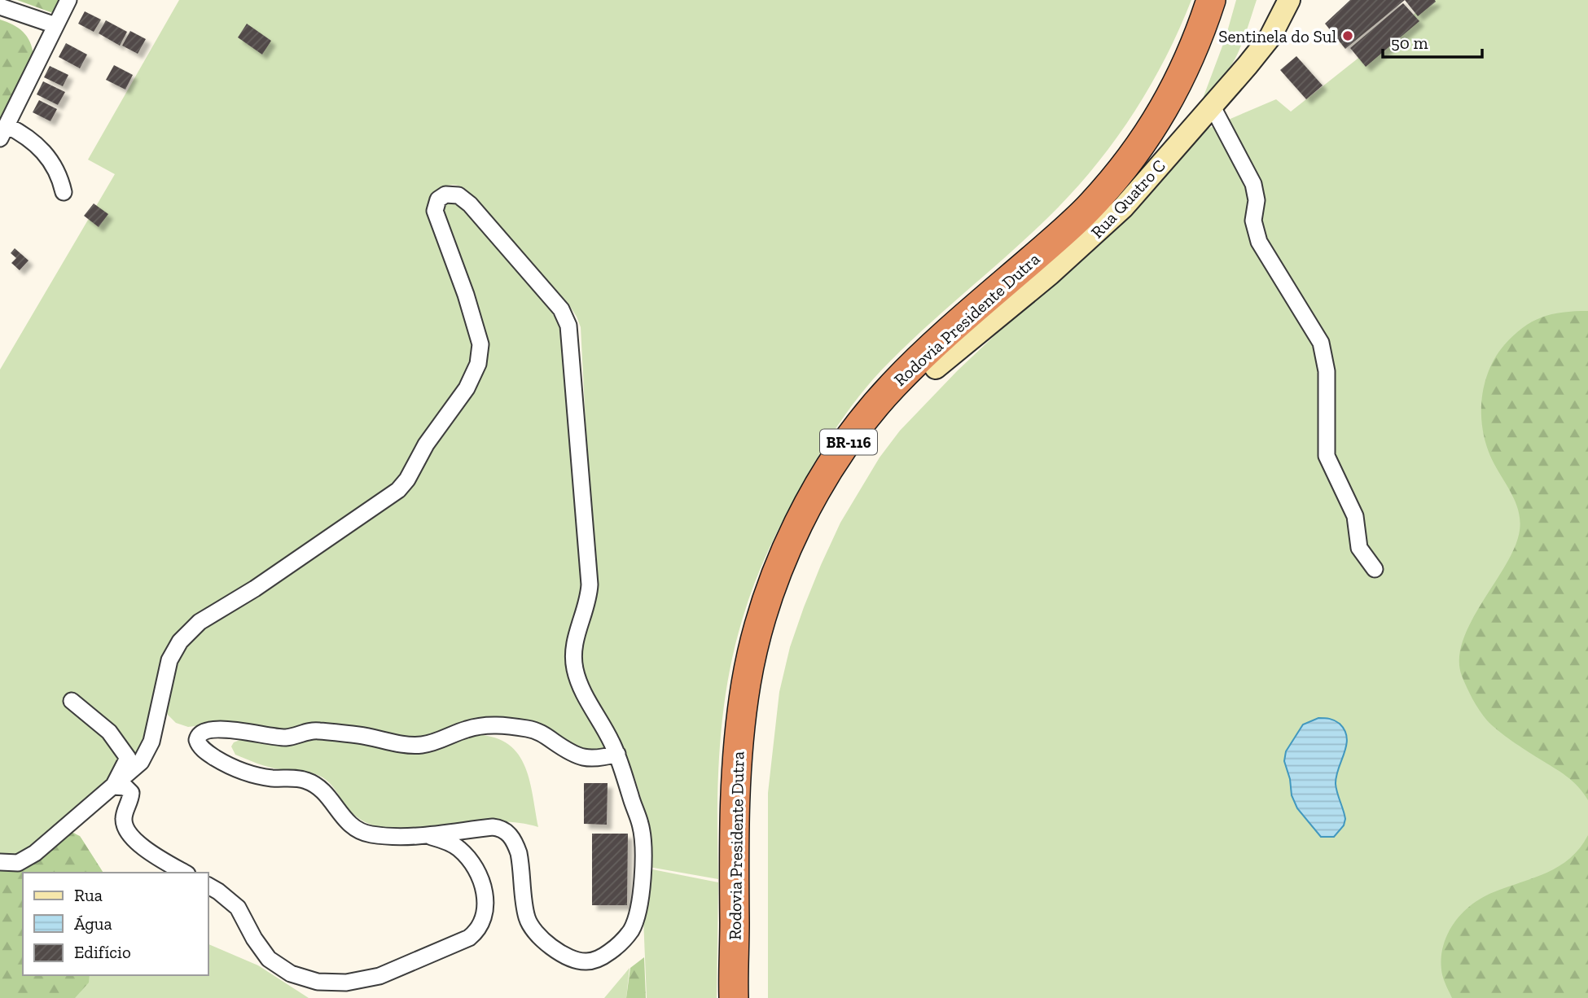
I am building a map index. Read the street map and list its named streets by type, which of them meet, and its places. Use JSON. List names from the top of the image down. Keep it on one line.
{"streets":{"highway":["Rodovia Presidente Dutra","BR-116"],"street":["Rua Quatro C"]},"crossings":[["Rua Quatro C","Rodovia Presidente Dutra"]],"places":["Sentinela do Sul"],"legend":["Rua","Água","Edifício"],"scale_bar":"50 m"}
